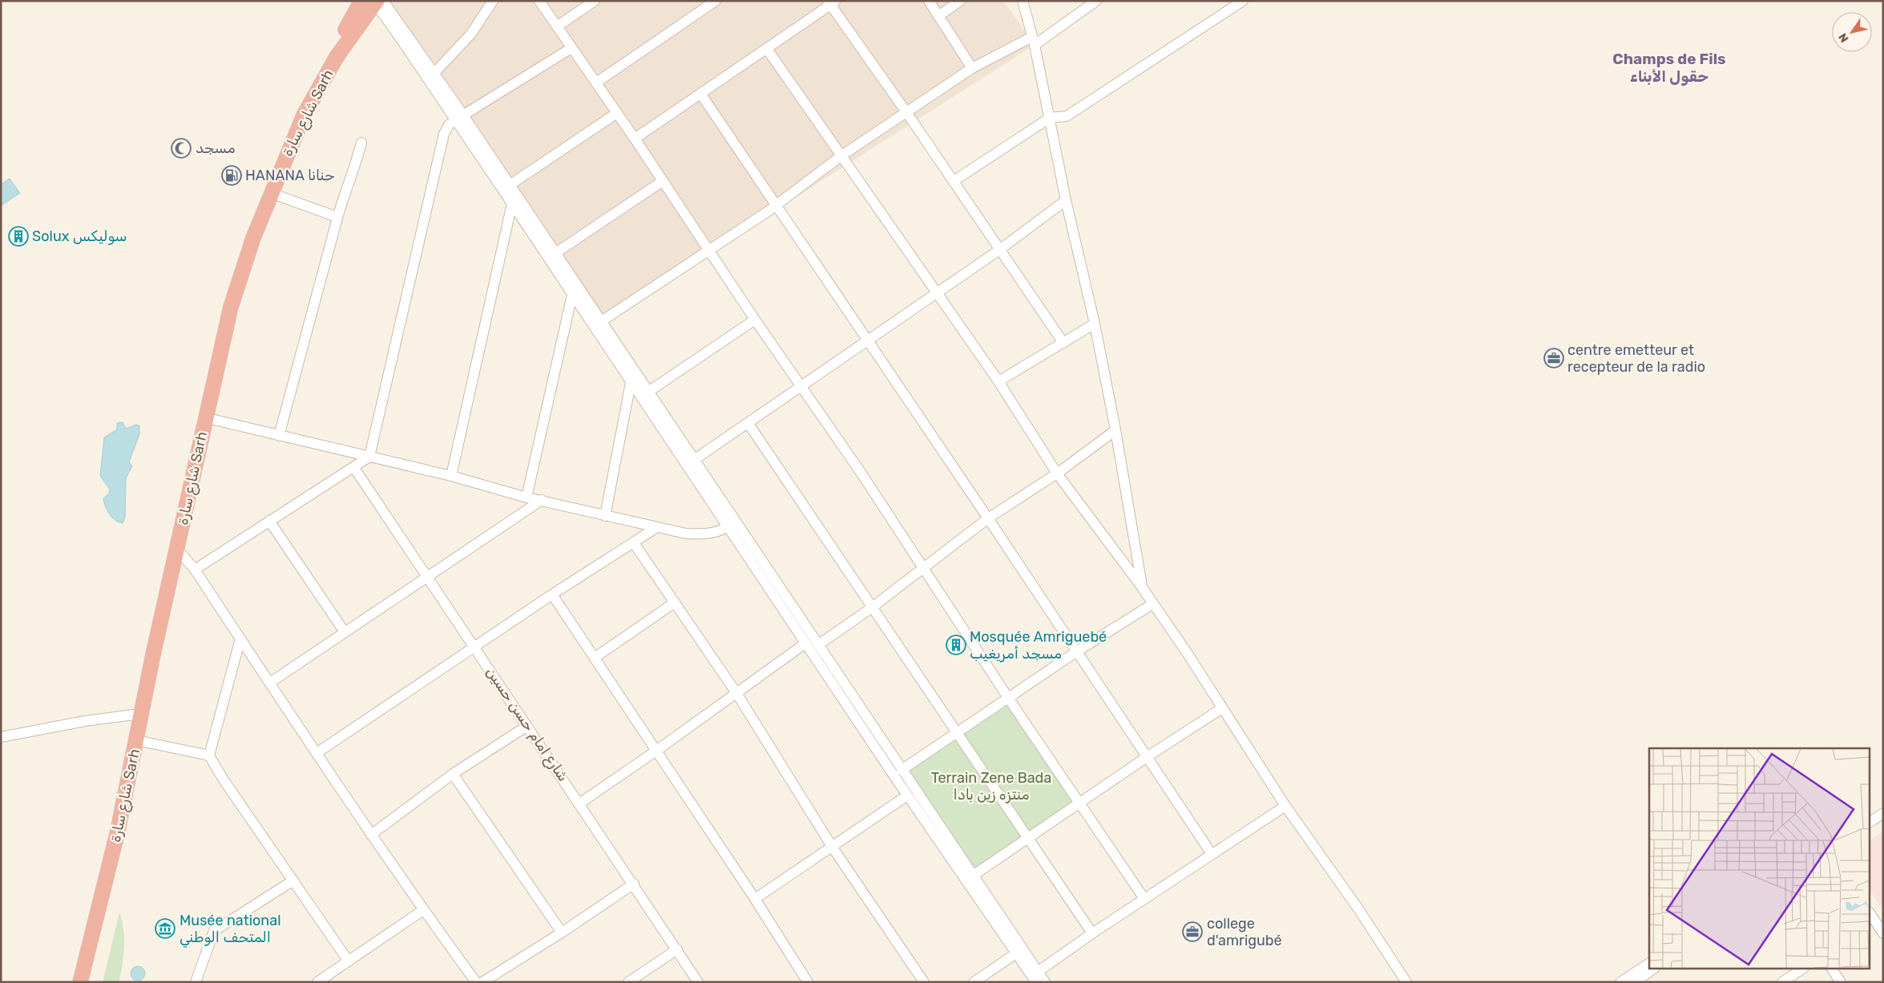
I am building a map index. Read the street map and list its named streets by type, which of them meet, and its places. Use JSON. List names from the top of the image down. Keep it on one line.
{"streets":{"highway":["شارع سارة Sarh"],"street":["شارع امام حسن حسين"]},"districts":["Champs de Fils حقول الأبناء"],"parks":["Terrain Zene Bada منتزه زين بادا"],"places":{"mosque":["مسجد"],"fuel station":["HANANA حنانا"],"building":["Solux سوليكس","Mosquée Amriguebé مسجد أمريغيب"],"office":["centre emetteur et recepteur de la radio","college d'amrigubé"],"museum":["Musée national المتحف الوطني"]},"north":"bottom left"}
